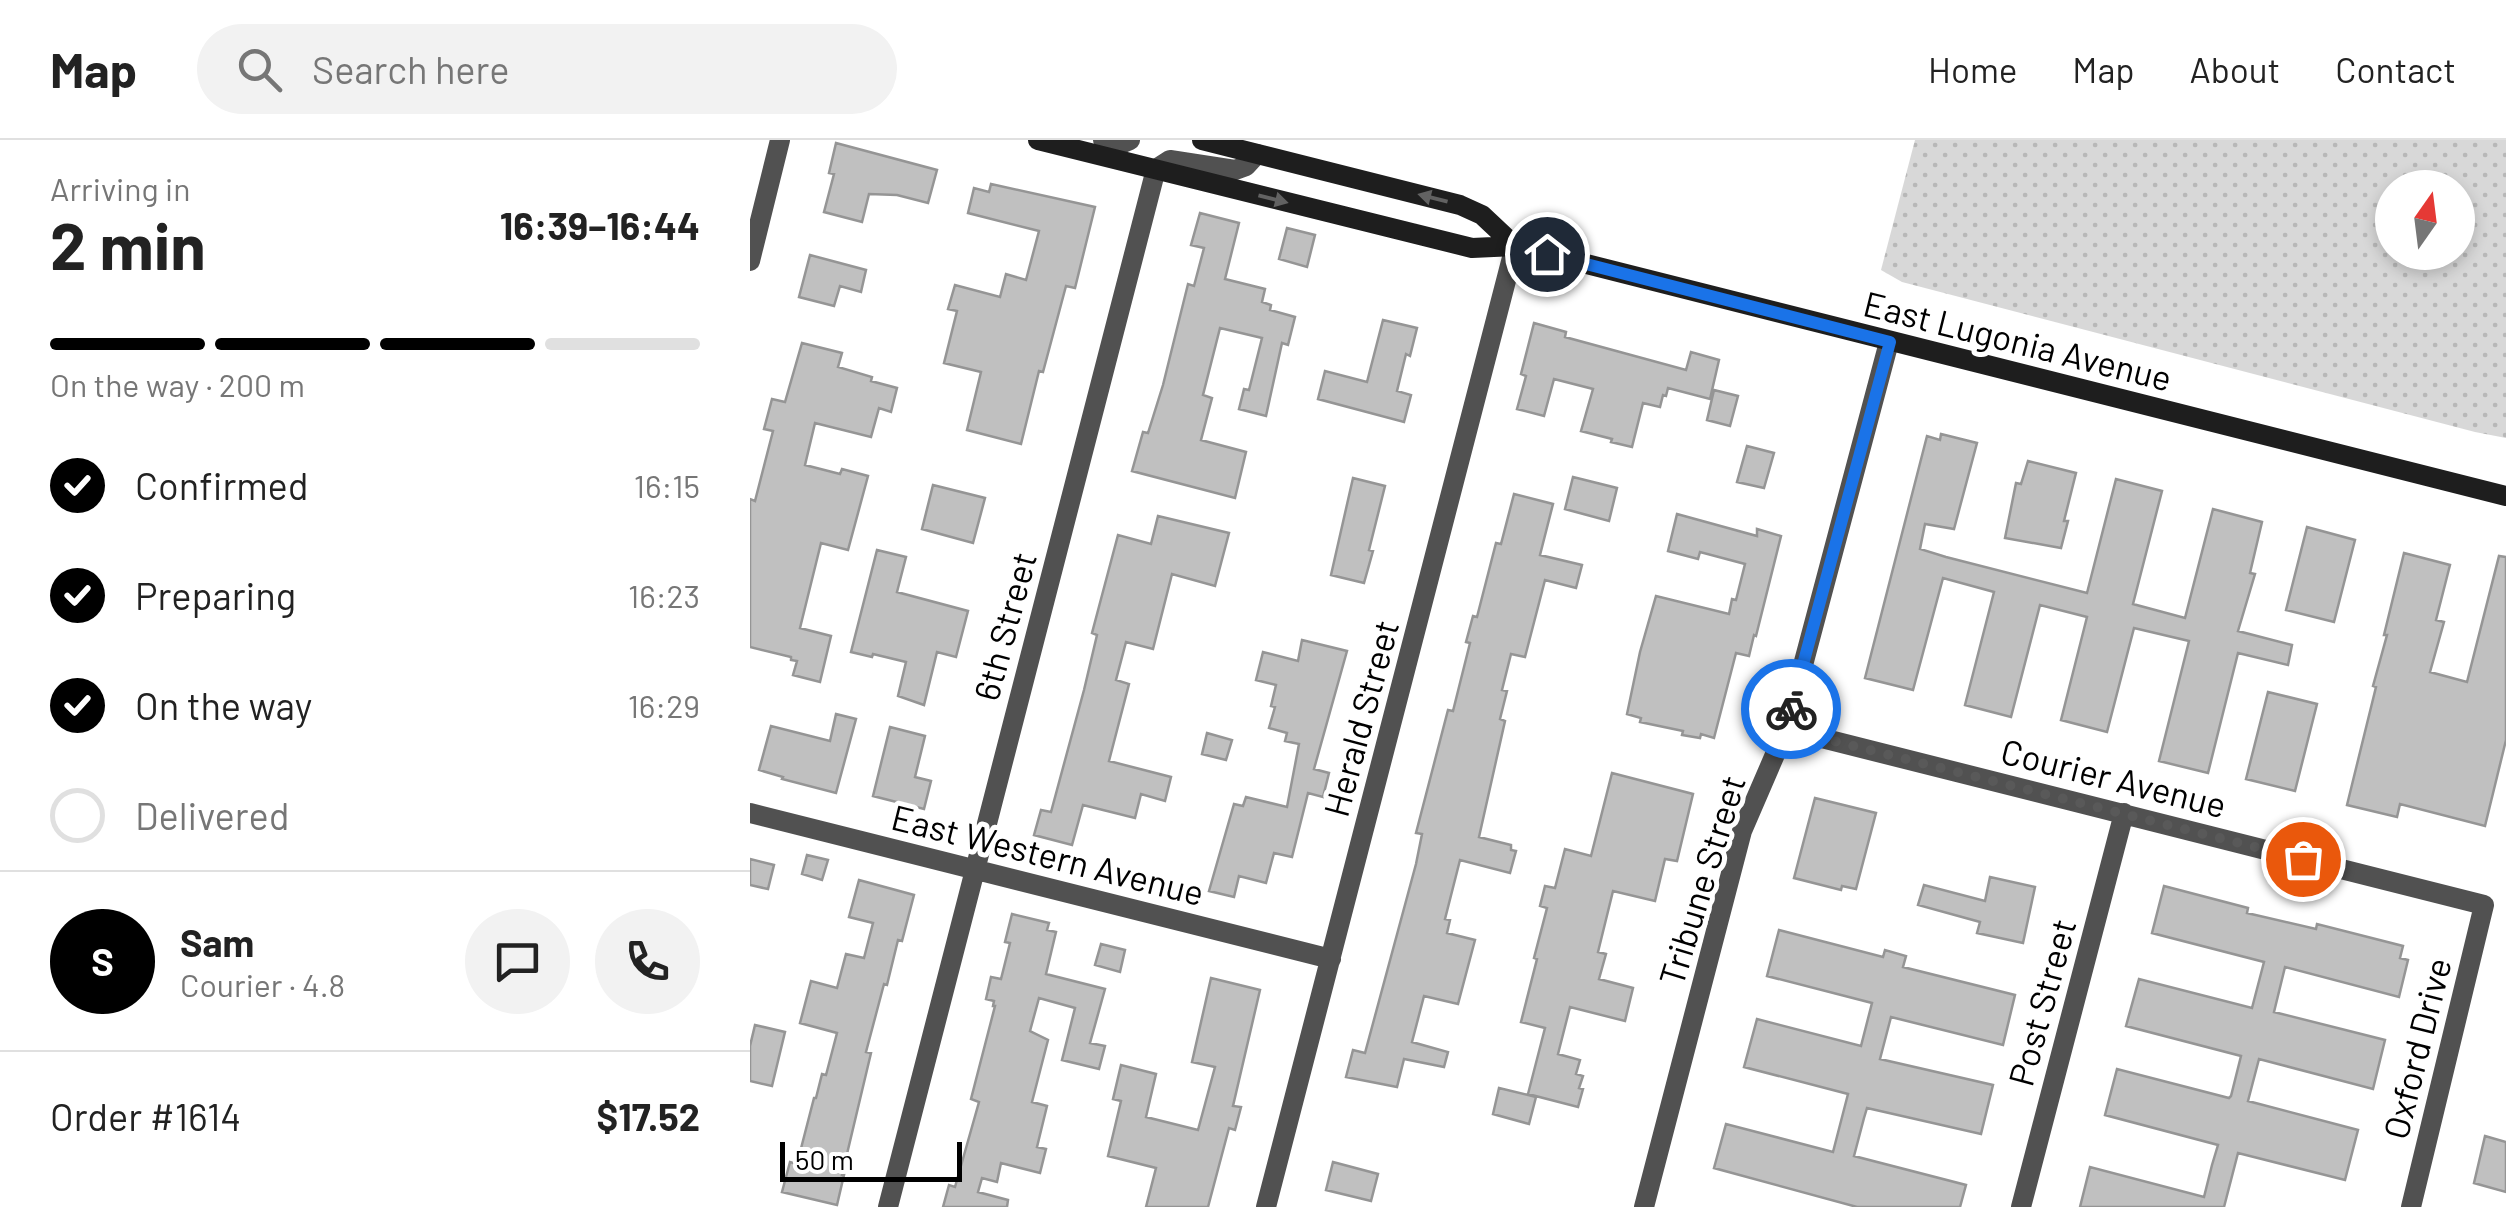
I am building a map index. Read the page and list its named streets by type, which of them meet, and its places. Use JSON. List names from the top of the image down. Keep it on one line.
{"streets":{"main road":["East Lugonia Avenue"],"street":["6th Street","Herald Street","Courier Avenue","East Western Avenue","Tribune Street","Post Street","Oxford Drive"]},"crossings":[["East Lugonia Avenue","6th Street"],["East Lugonia Avenue","Herald Street"],["East Lugonia Avenue","Tribune Street"],["6th Street","East Western Avenue"],["Herald Street","East Western Avenue"],["Courier Avenue","Tribune Street"],["Courier Avenue","Post Street"],["Courier Avenue","Oxford Drive"]],"scale_bar":"50 m","north":"top","page":{"header":"Map","search":"Search here","nav":["Home","Map","About","Contact"],"heading":["2 min","Arriving in","16:39–16:44"],"panel":["Sam","Courier · 4.8","Order #1614","$17.52"],"bar":"On the way · 200 m","list":[["Confirmed","16:15"],["Preparing","16:23"],["On the way","16:29"],"Delivered"],"round":"S","scale":"50 m"}}
